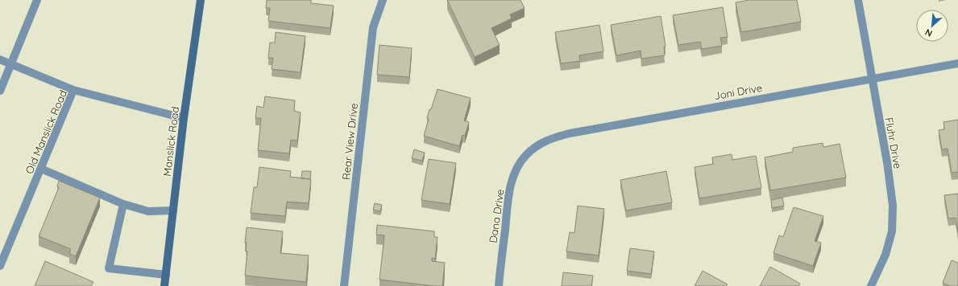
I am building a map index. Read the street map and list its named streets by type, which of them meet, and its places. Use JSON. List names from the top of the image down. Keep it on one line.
{"streets":{"main road":["Manslick Road"],"street":["Joni Drive","Old Manslick Road","Rear View Drive","Fluhr Drive","Dana Drive"]},"crossings":[["Joni Drive","Fluhr Drive"],["Joni Drive","Dana Drive"],["Old Manslick Road","Manslick Road"]],"north":"bottom left"}
